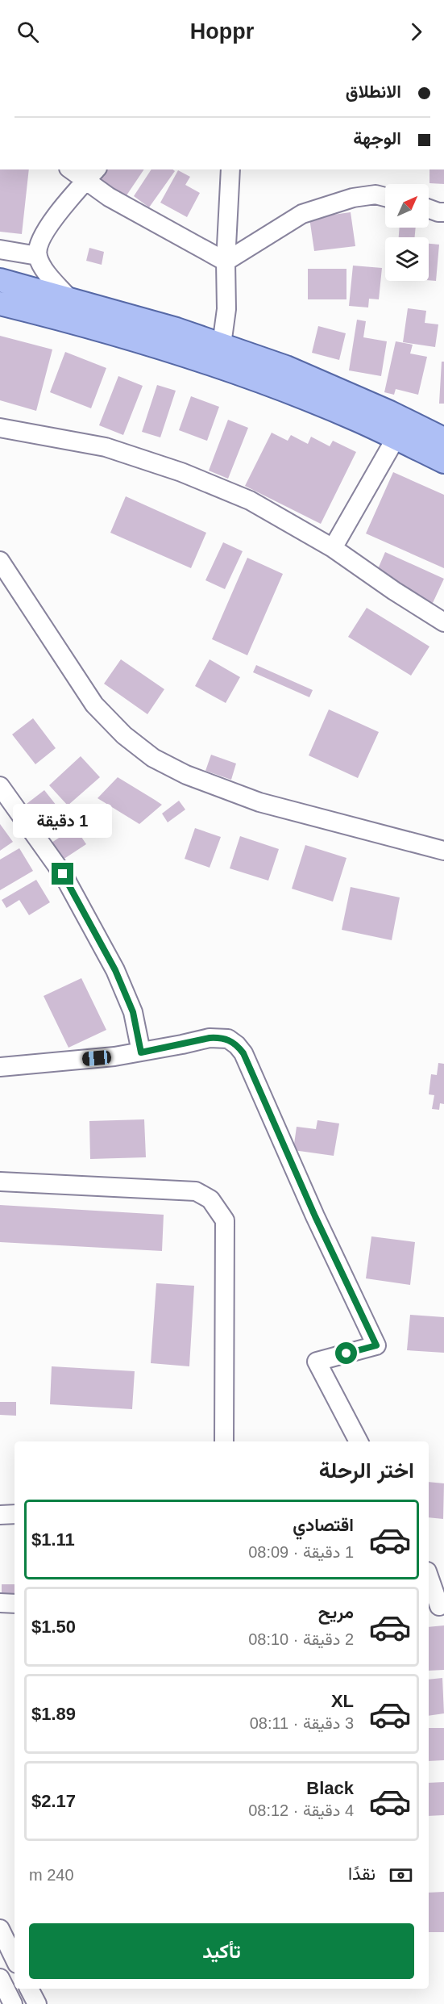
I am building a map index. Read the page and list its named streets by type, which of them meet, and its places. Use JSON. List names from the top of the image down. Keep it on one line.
{"north":"top right","page":{"header":"Hoppr","banner":["الانطلاق","الوجهة"],"bubble":"1 دقيقة","heading":"اختر الرحلة","list":[{"name":"اقتصادي","note":"1 دقيقة · 08:09","value":"$1.11"},{"name":"مريح","note":"2 دقيقة · 08:10","value":"$1.50"},{"name":"XL","note":"3 دقيقة · 08:11","value":"$1.89"},{"name":"Black","note":"4 دقيقة · 08:12","value":"$2.17"}],"pay":["نقدًا","240 m"],"buttons":"تأكيد"}}
